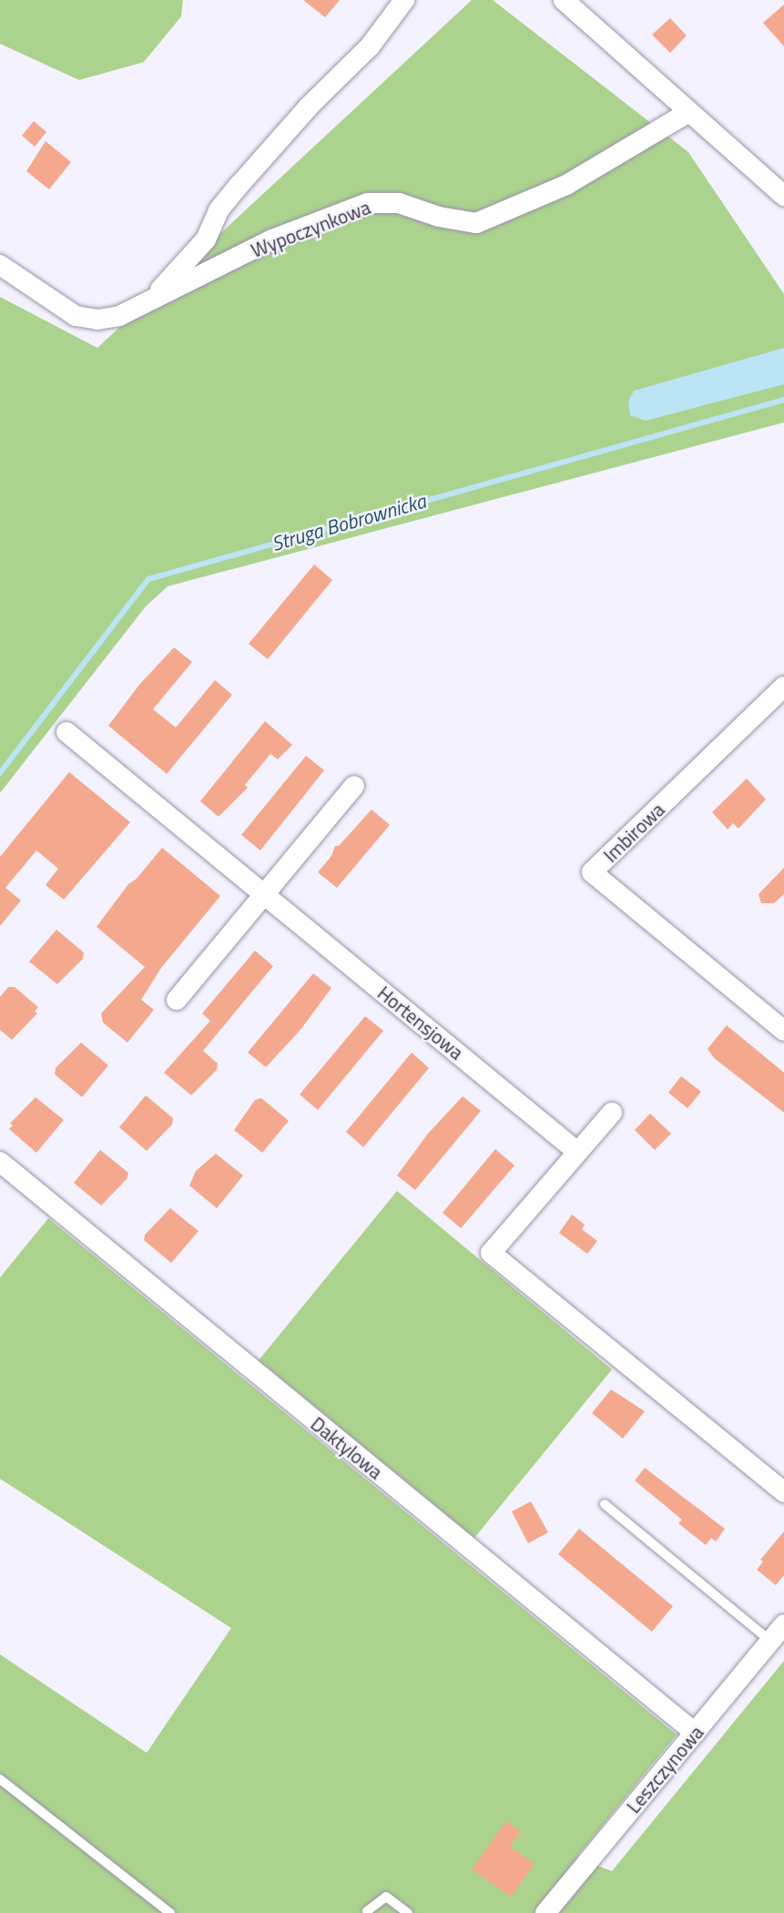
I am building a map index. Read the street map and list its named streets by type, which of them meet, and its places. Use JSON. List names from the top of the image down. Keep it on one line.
{"streets":{"street":["Wypoczynkowa","Imbirowa","Hortensjowa","Daktylowa","Leszczynowa"]},"crossings":[["Daktylowa","Leszczynowa"]],"water":["Struga Bobrownicka"]}
